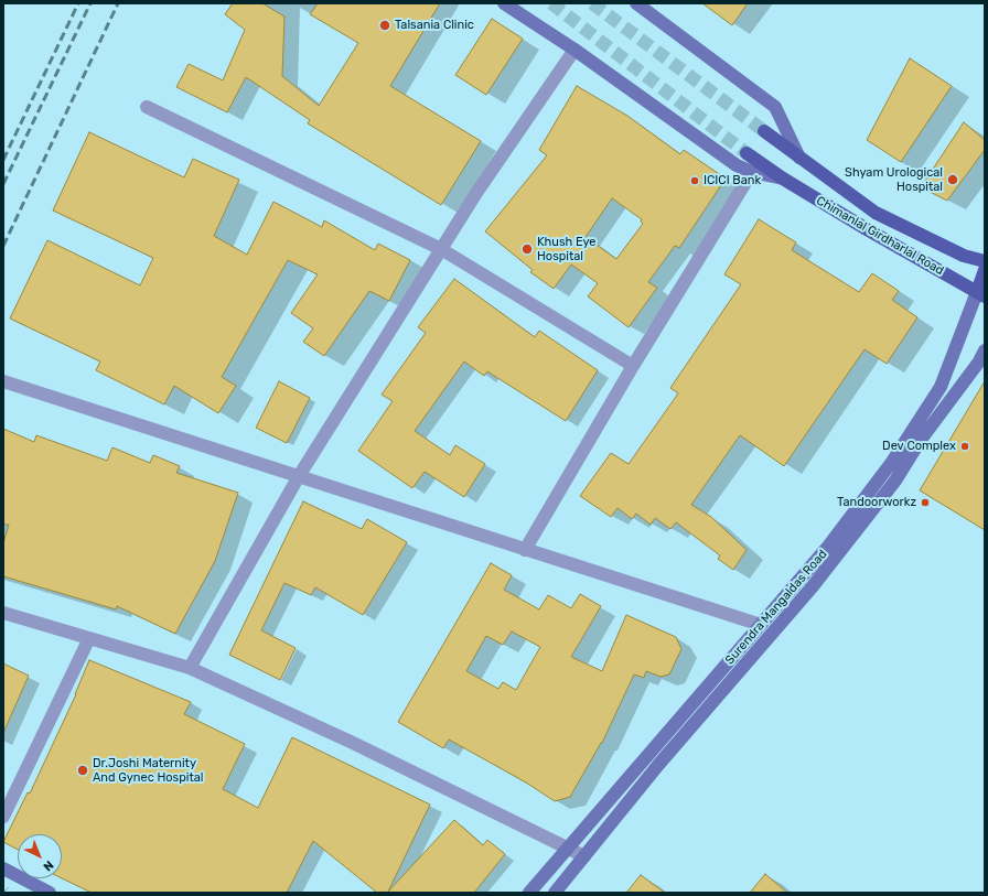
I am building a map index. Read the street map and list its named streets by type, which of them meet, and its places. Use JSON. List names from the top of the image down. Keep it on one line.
{"streets":{"main road":["Chimanlal Girdharlal Road","Surendra Mangaldas Road"]},"crossings":[["Chimanlal Girdharlal Road","Surendra Mangaldas Road"]],"places":["Talsania Clinic","Shyam Urological Hospital","ICICI Bank","Khush Eye Hospital","Dev Complex","Tandoorworkz","Dr.Joshi Maternity And Gynec Hospital"],"north":"bottom right"}
